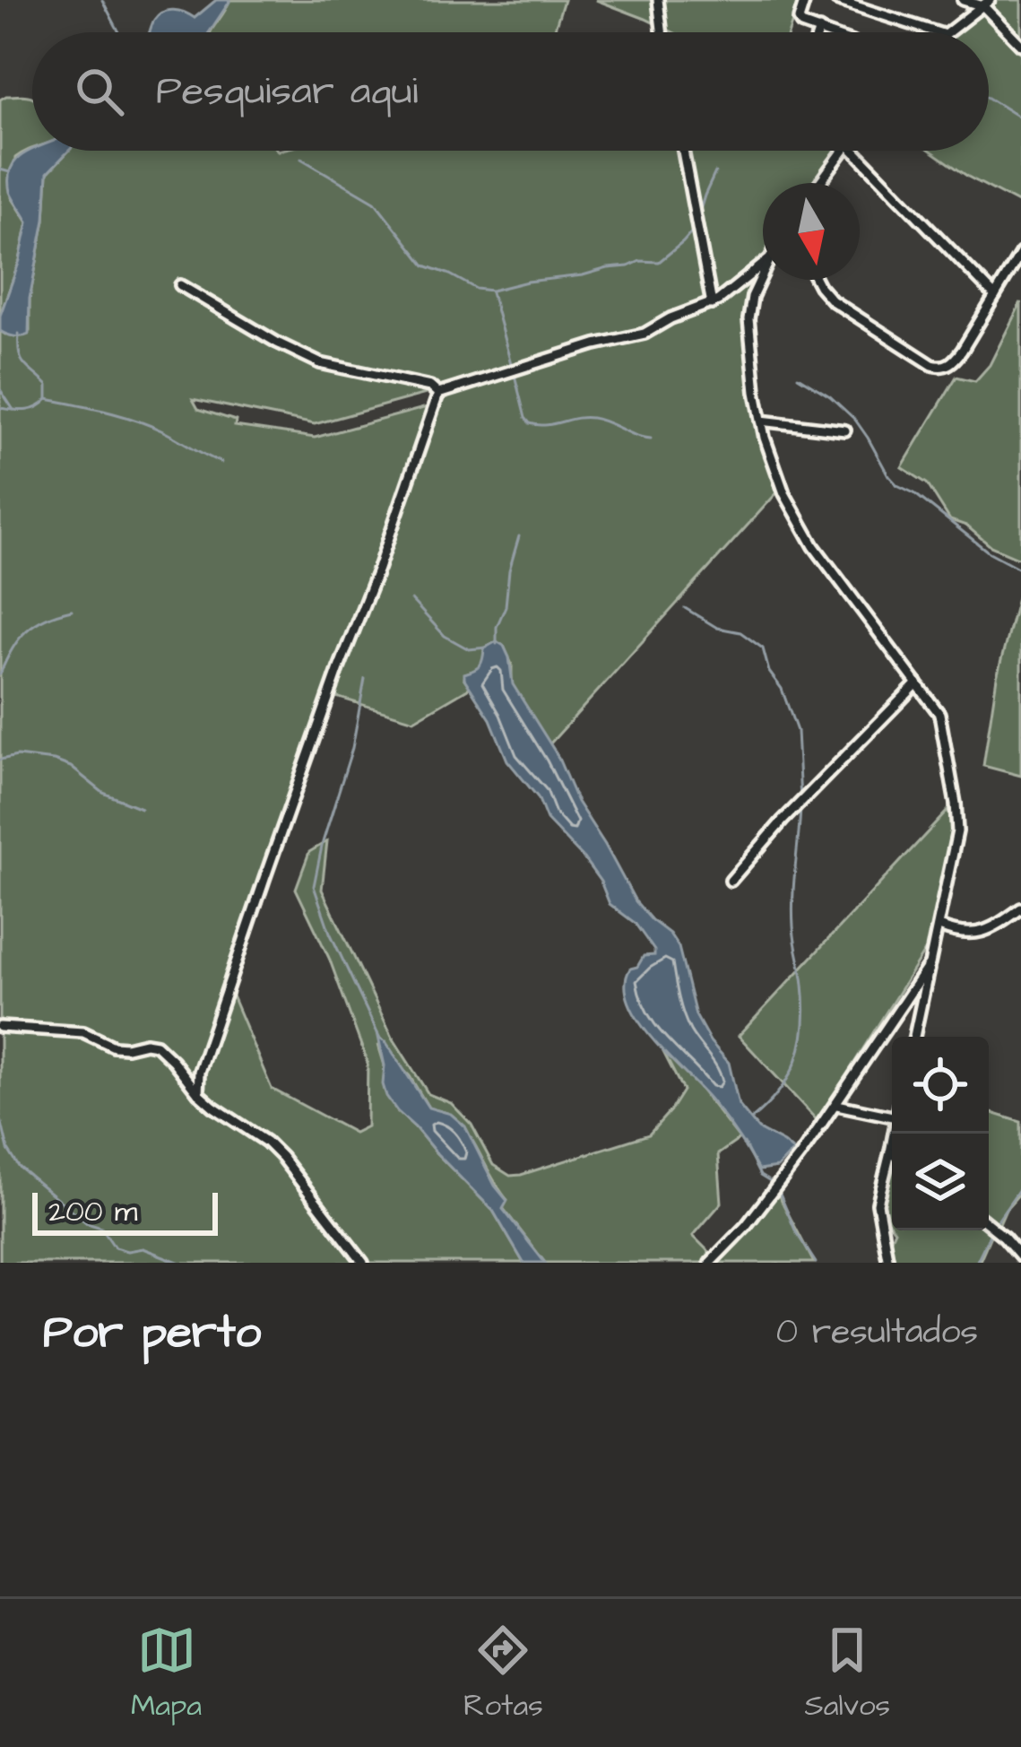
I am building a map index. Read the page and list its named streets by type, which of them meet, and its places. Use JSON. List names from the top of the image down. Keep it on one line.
{"scale_bar":"200 m","north":"bottom","page":{"search":"Pesquisar aqui","scale":"200 m","heading":["Por perto","0 resultados"],"nav":["Mapa","Rotas","Salvos"]}}
